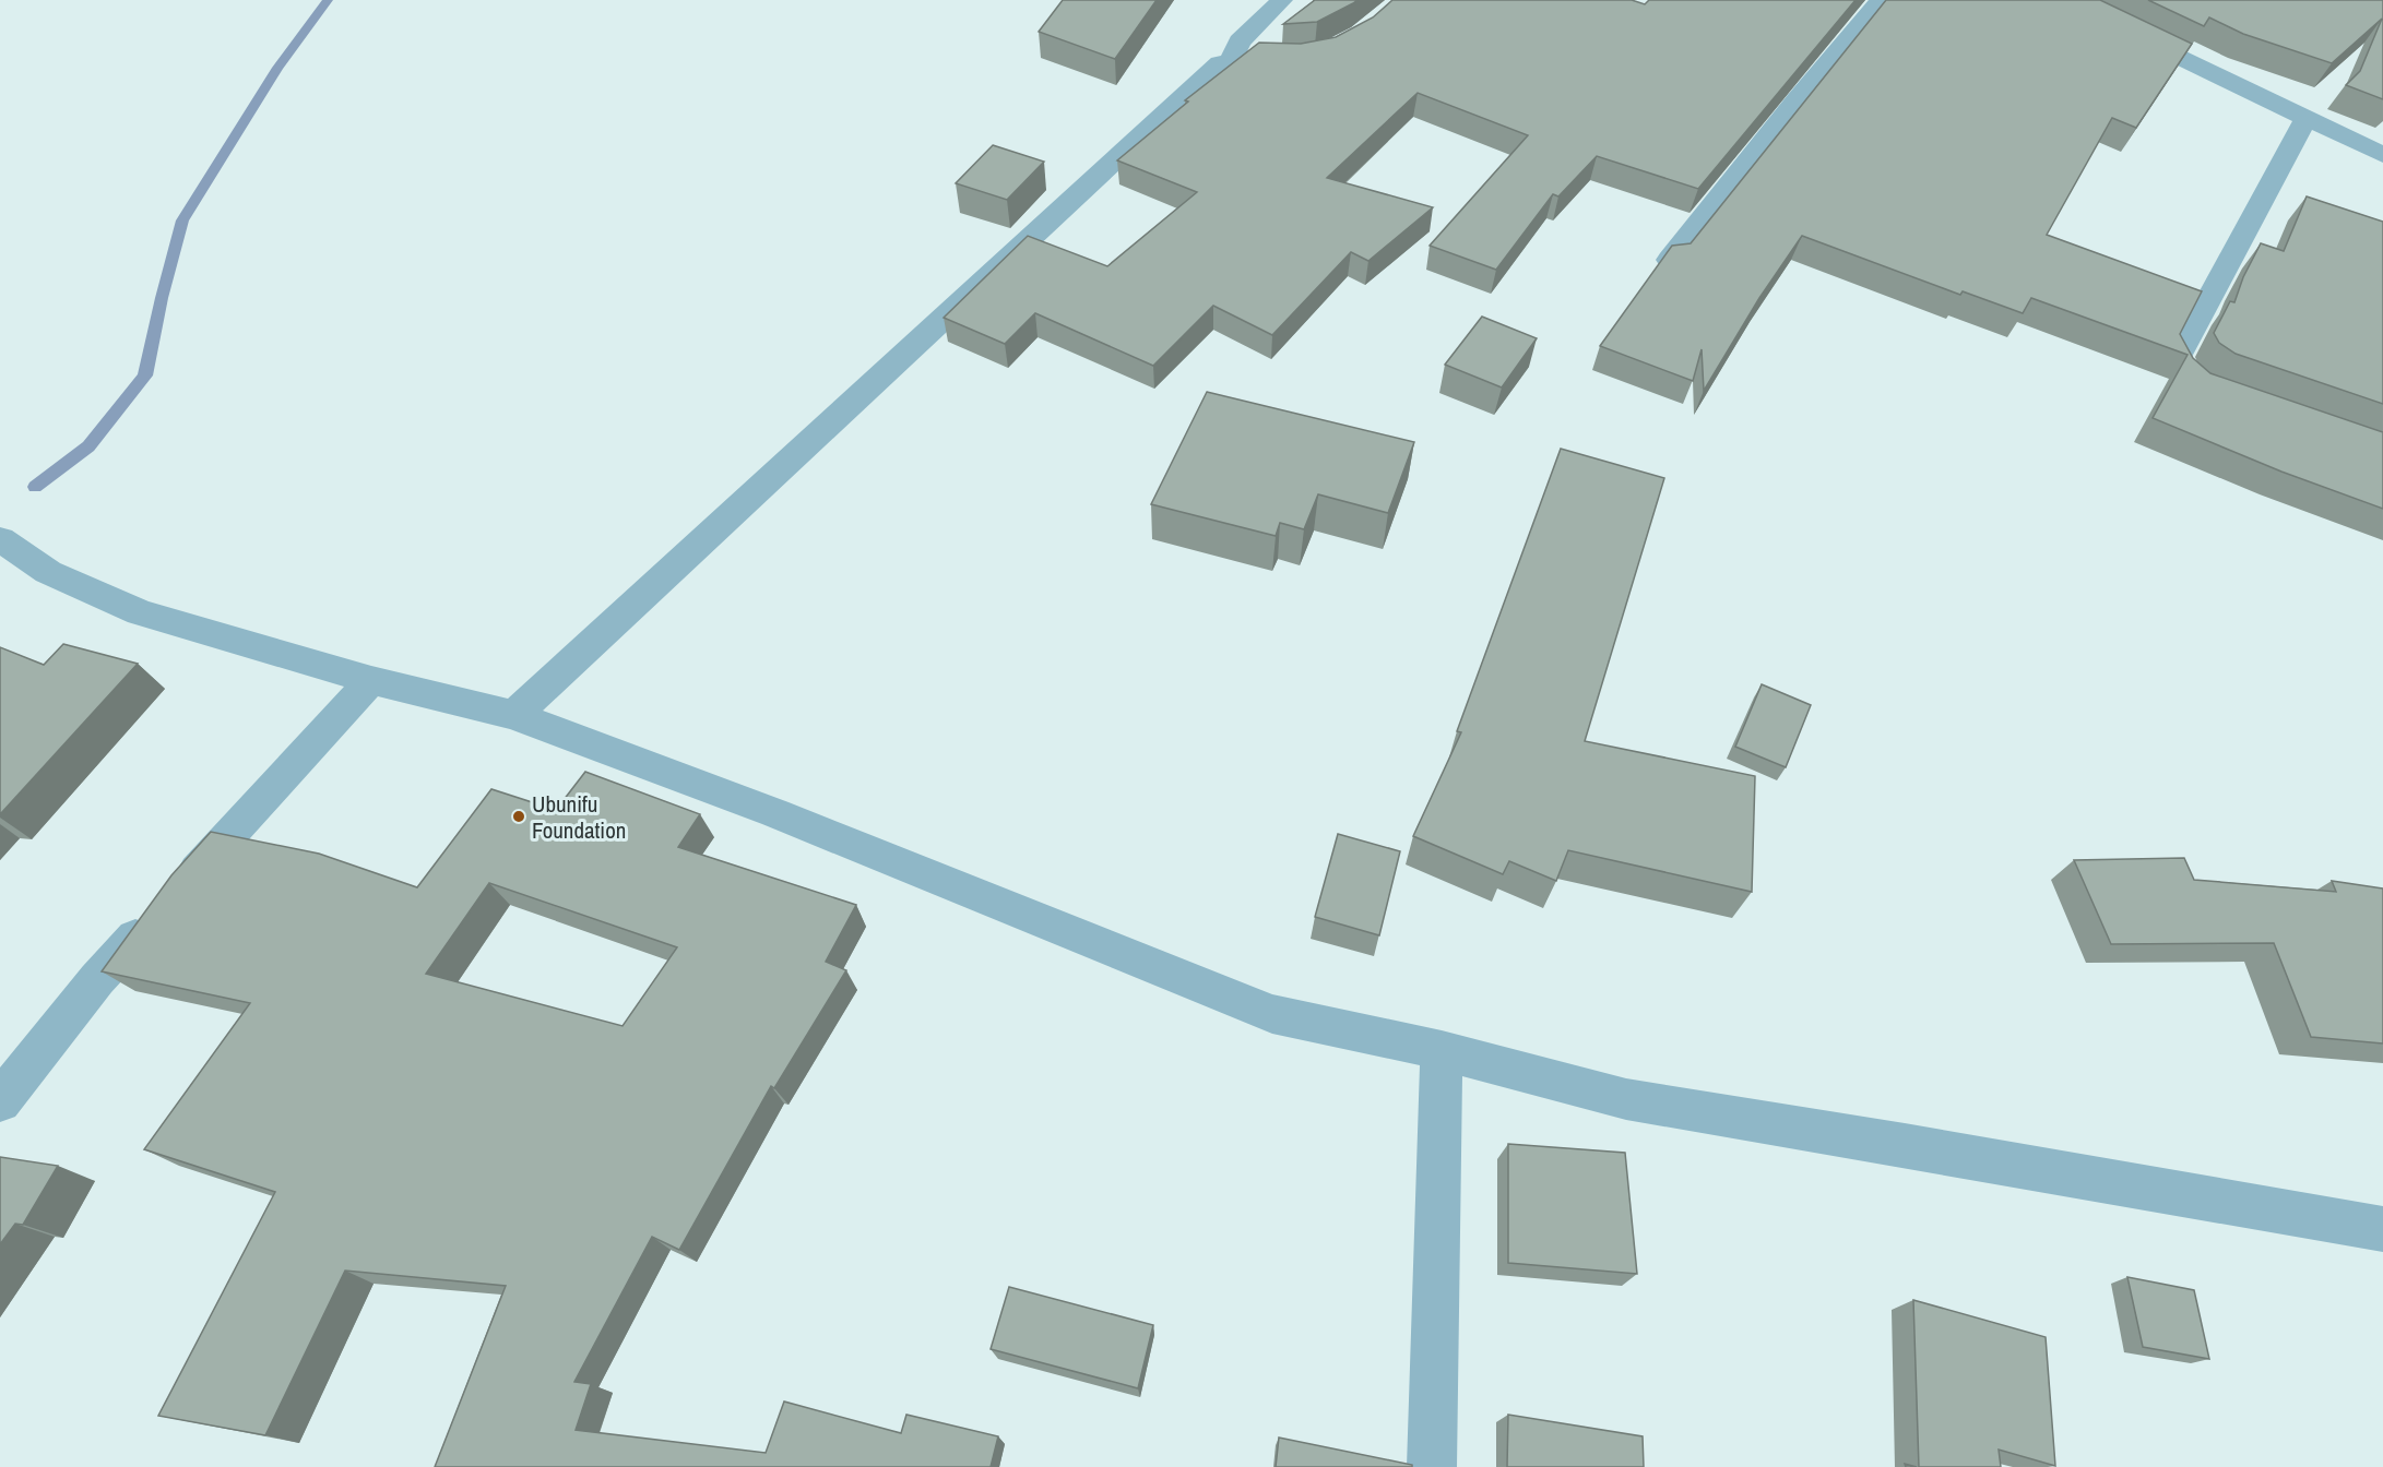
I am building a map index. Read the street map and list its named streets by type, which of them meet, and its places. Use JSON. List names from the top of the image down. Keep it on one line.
{"places":["Ubunifu Foundation"]}
